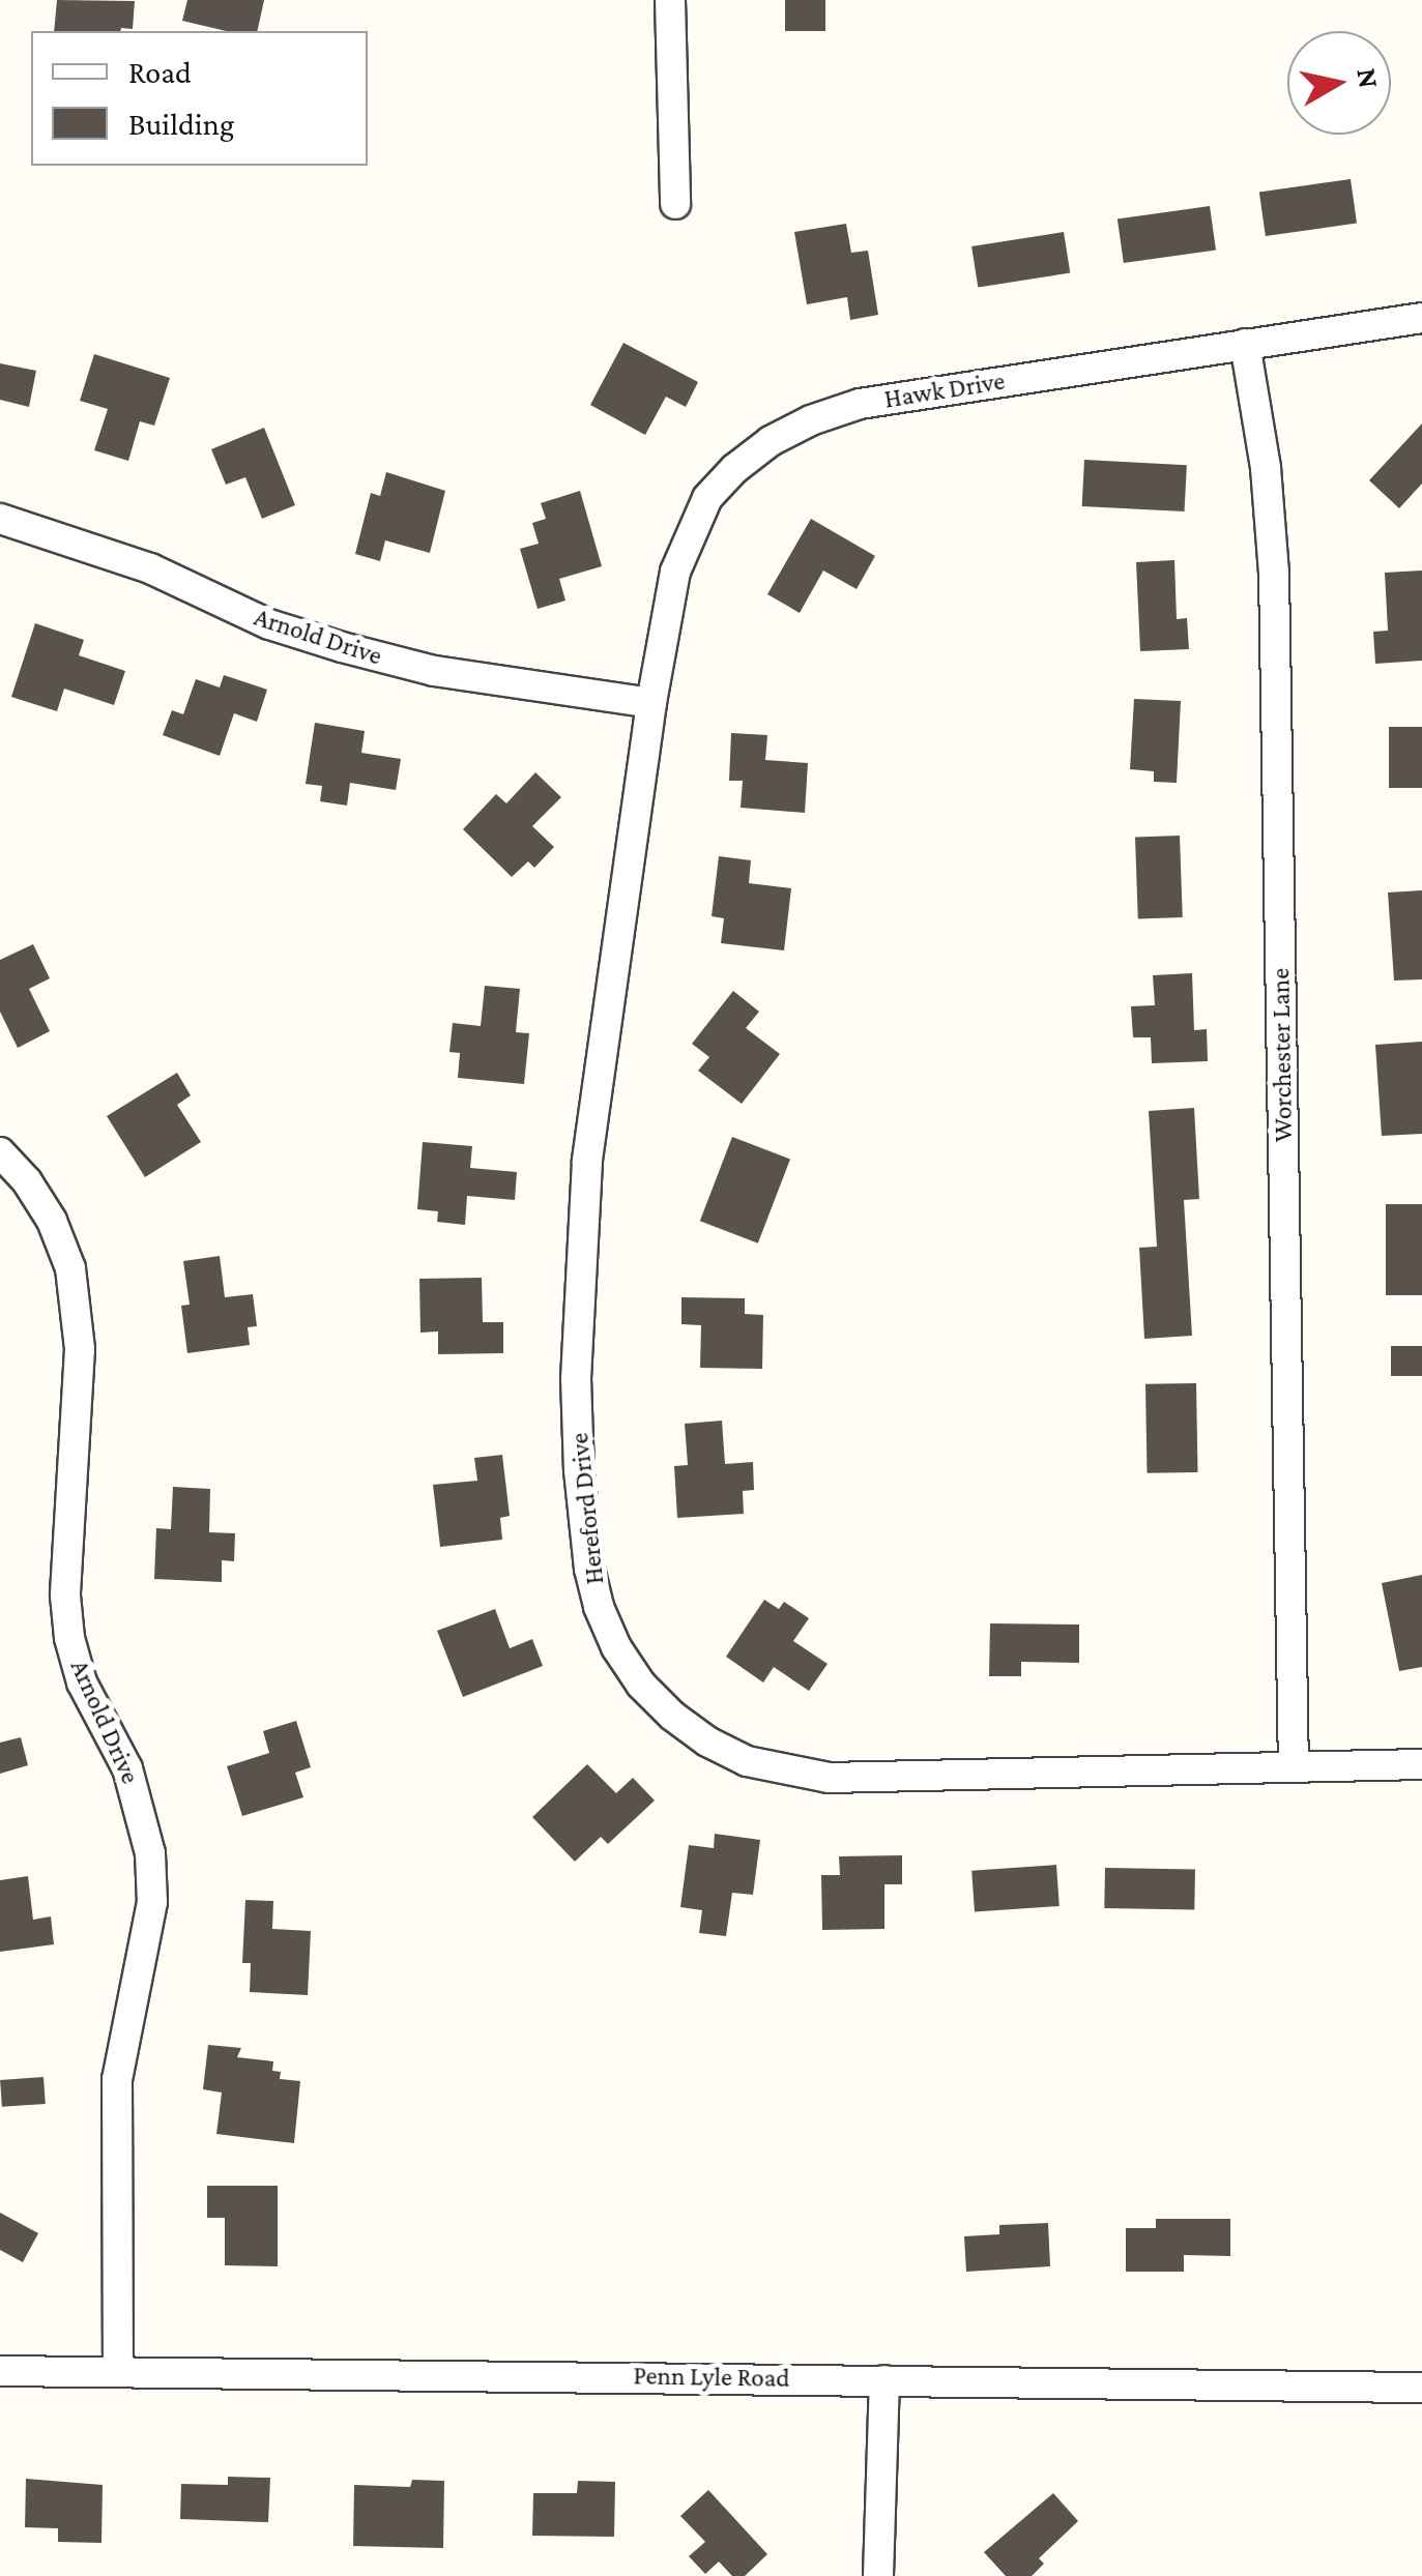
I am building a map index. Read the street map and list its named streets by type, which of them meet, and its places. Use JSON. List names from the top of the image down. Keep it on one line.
{"streets":{"street":["Hawk Drive","Arnold Drive","Worchester Lane","Hereford Drive","Penn Lyle Road"]},"crossings":[["Hawk Drive","Arnold Drive"],["Hawk Drive","Worchester Lane"],["Hawk Drive","Hereford Drive"],["Arnold Drive","Hereford Drive"],["Arnold Drive","Penn Lyle Road"],["Worchester Lane","Hereford Drive"]],"legend":["Road","Building"],"north":"right"}
